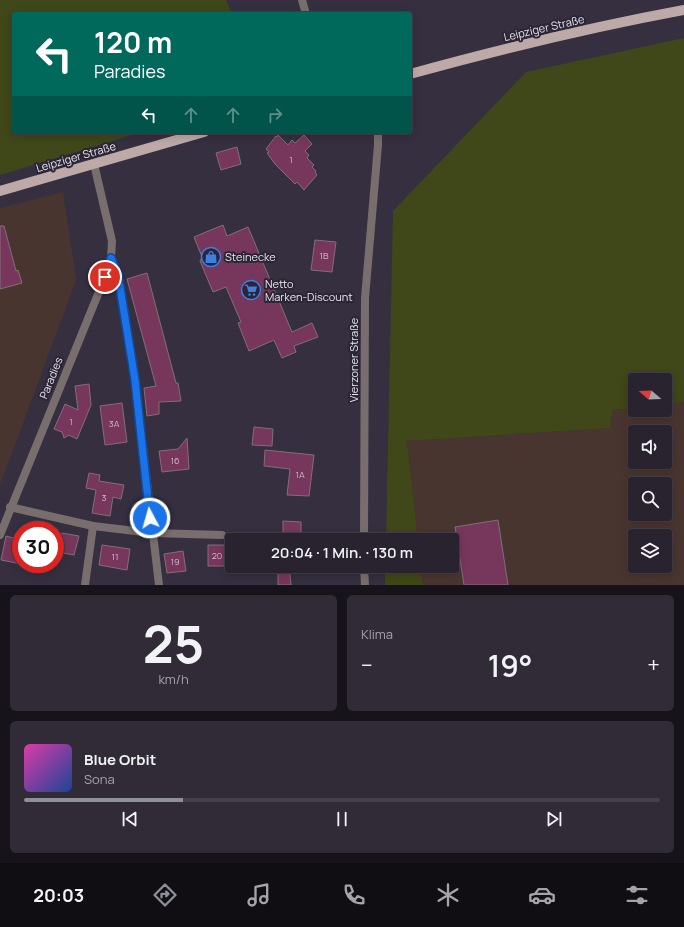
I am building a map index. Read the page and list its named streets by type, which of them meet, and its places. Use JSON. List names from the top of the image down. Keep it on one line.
{"streets":{"main road":["Leipziger Straße"],"street":["Vierzoner Straße","Paradies"]},"crossings":[["Leipziger Straße","Paradies"]],"places":{"shop":["Steinecke"],"supermarket":["Netto Marken-Discount"]},"house_numbers":["1","1B","1","3A","16","1A","3","20","11","19"],"north":"left","page":{"turn":["120 m","Paradies"],"limit":"30","trip":"20:04 · 1 Min. · 130 m","tile":[["25","km/h"],"Klima"],"heat":["−","19°","+"],"song":["Blue Orbit","Sona"],"tabs":"20:03"}}
